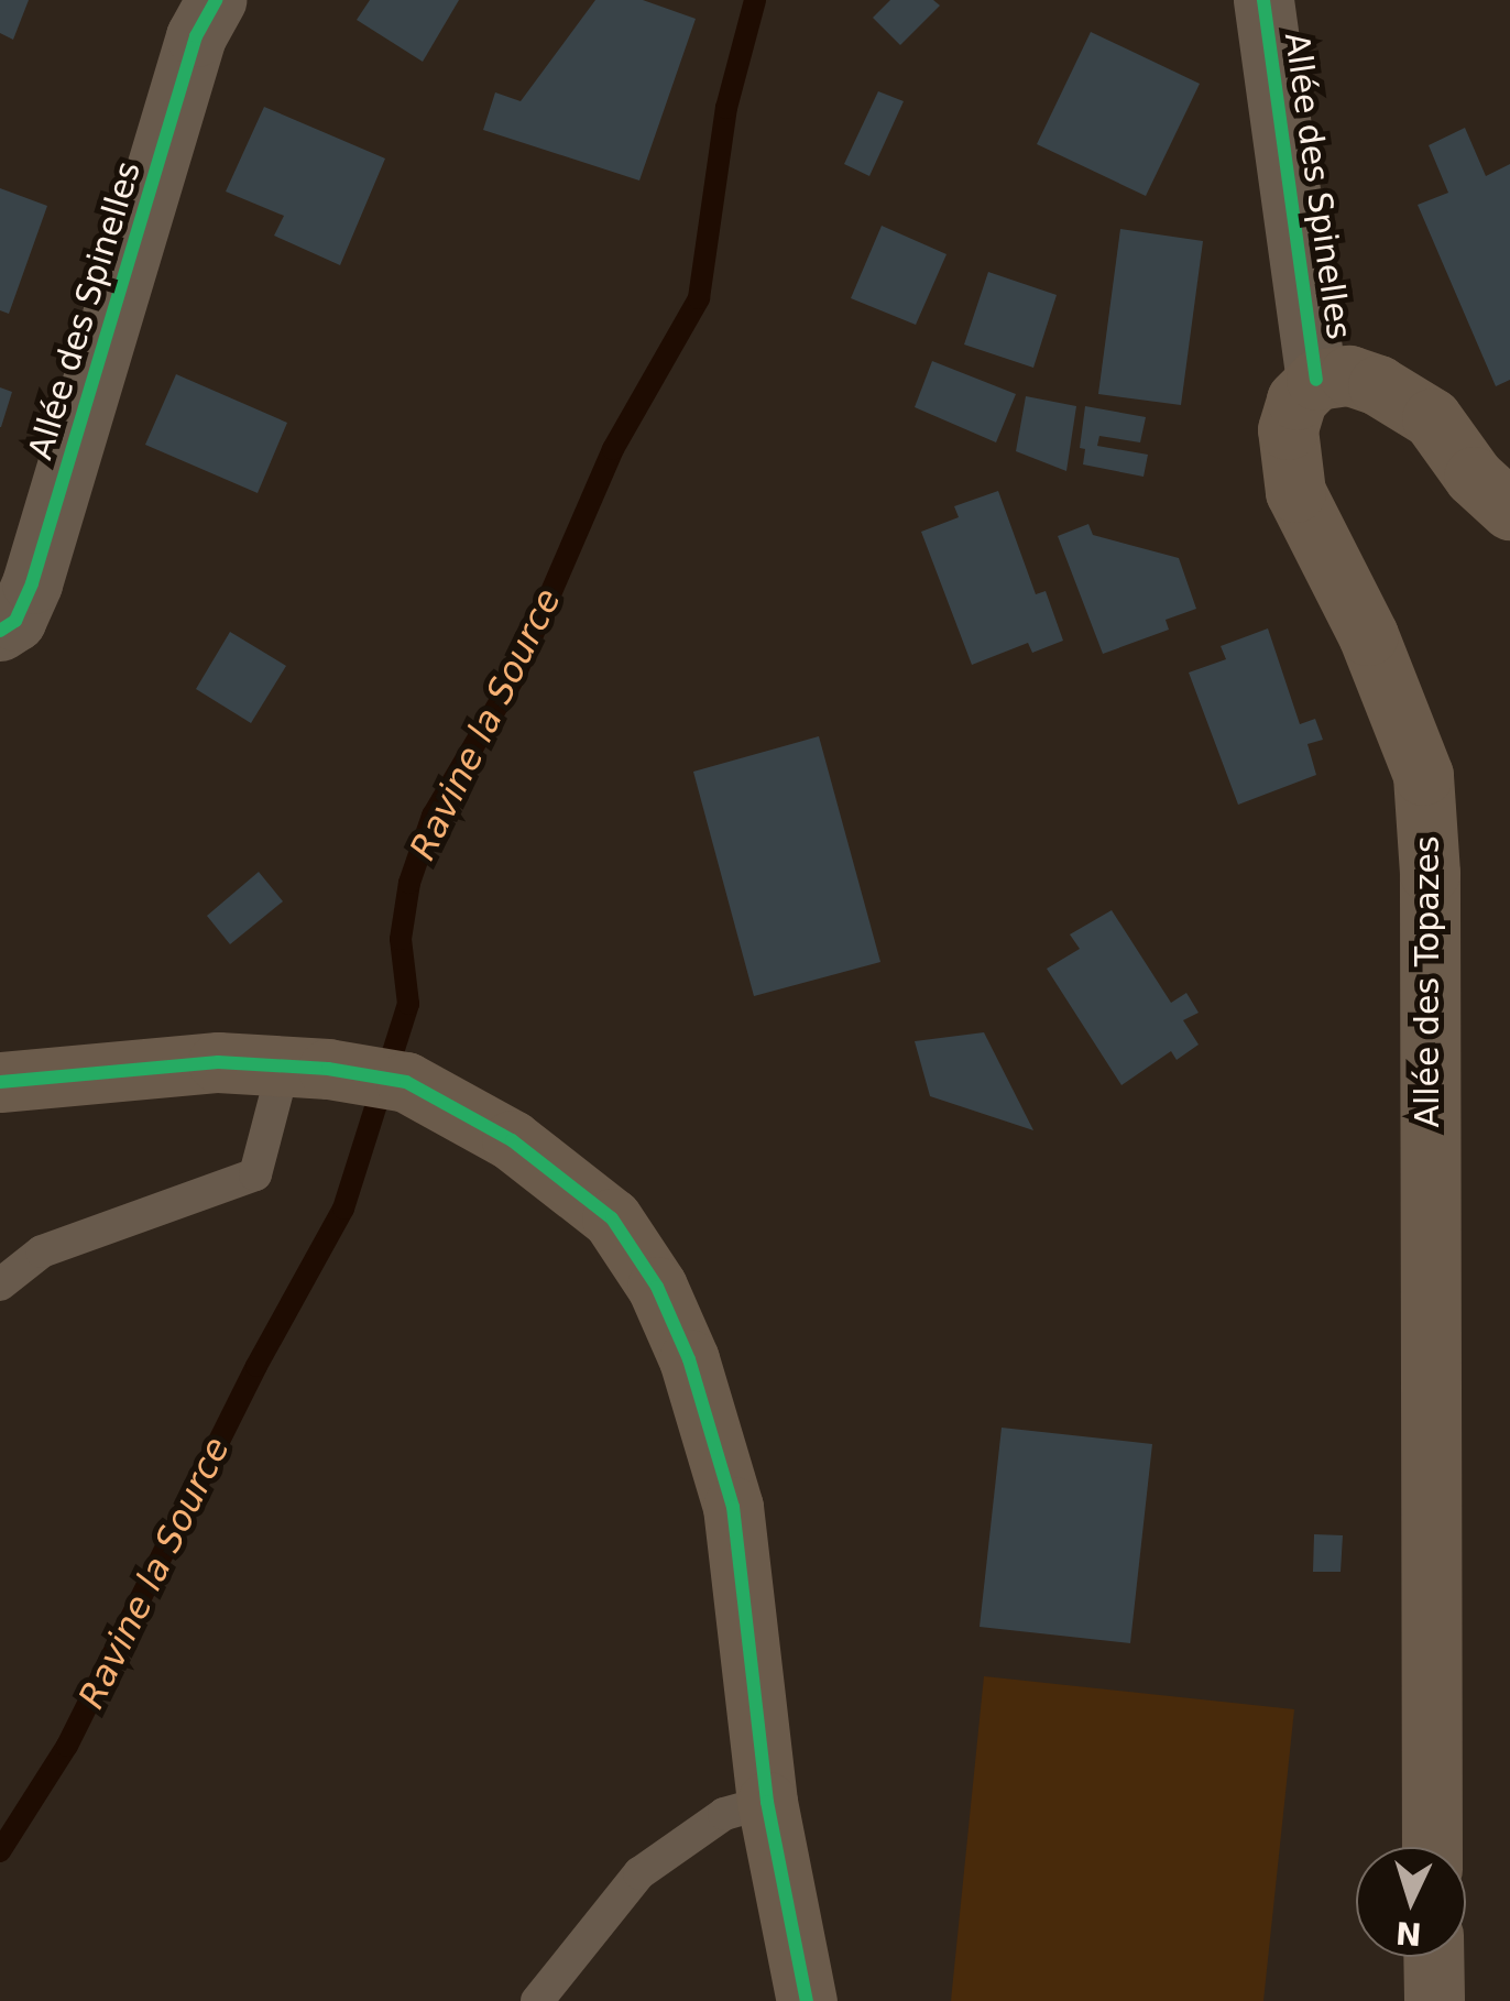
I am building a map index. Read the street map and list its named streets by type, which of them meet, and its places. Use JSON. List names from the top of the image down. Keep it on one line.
{"streets":{"main road":["Allée des Topazes"],"street":["Allée des Spinelles"]},"crossings":[["Allée des Spinelles","Allée des Topazes"]],"water":["Ravine la Source"],"north":"bottom"}
